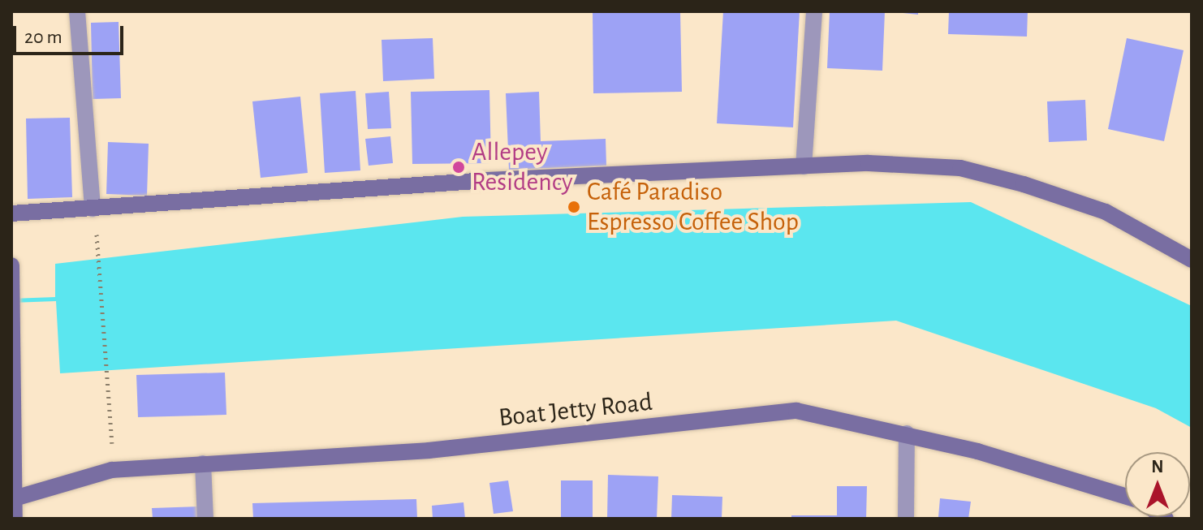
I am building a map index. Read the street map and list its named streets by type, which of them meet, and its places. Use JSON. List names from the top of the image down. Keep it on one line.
{"streets":{"main road":["Boat Jetty Road"]},"places":["Allepey Residency","Café Paradiso Espresso Coffee Shop"],"scale_bar":"20 m","north":"top"}
